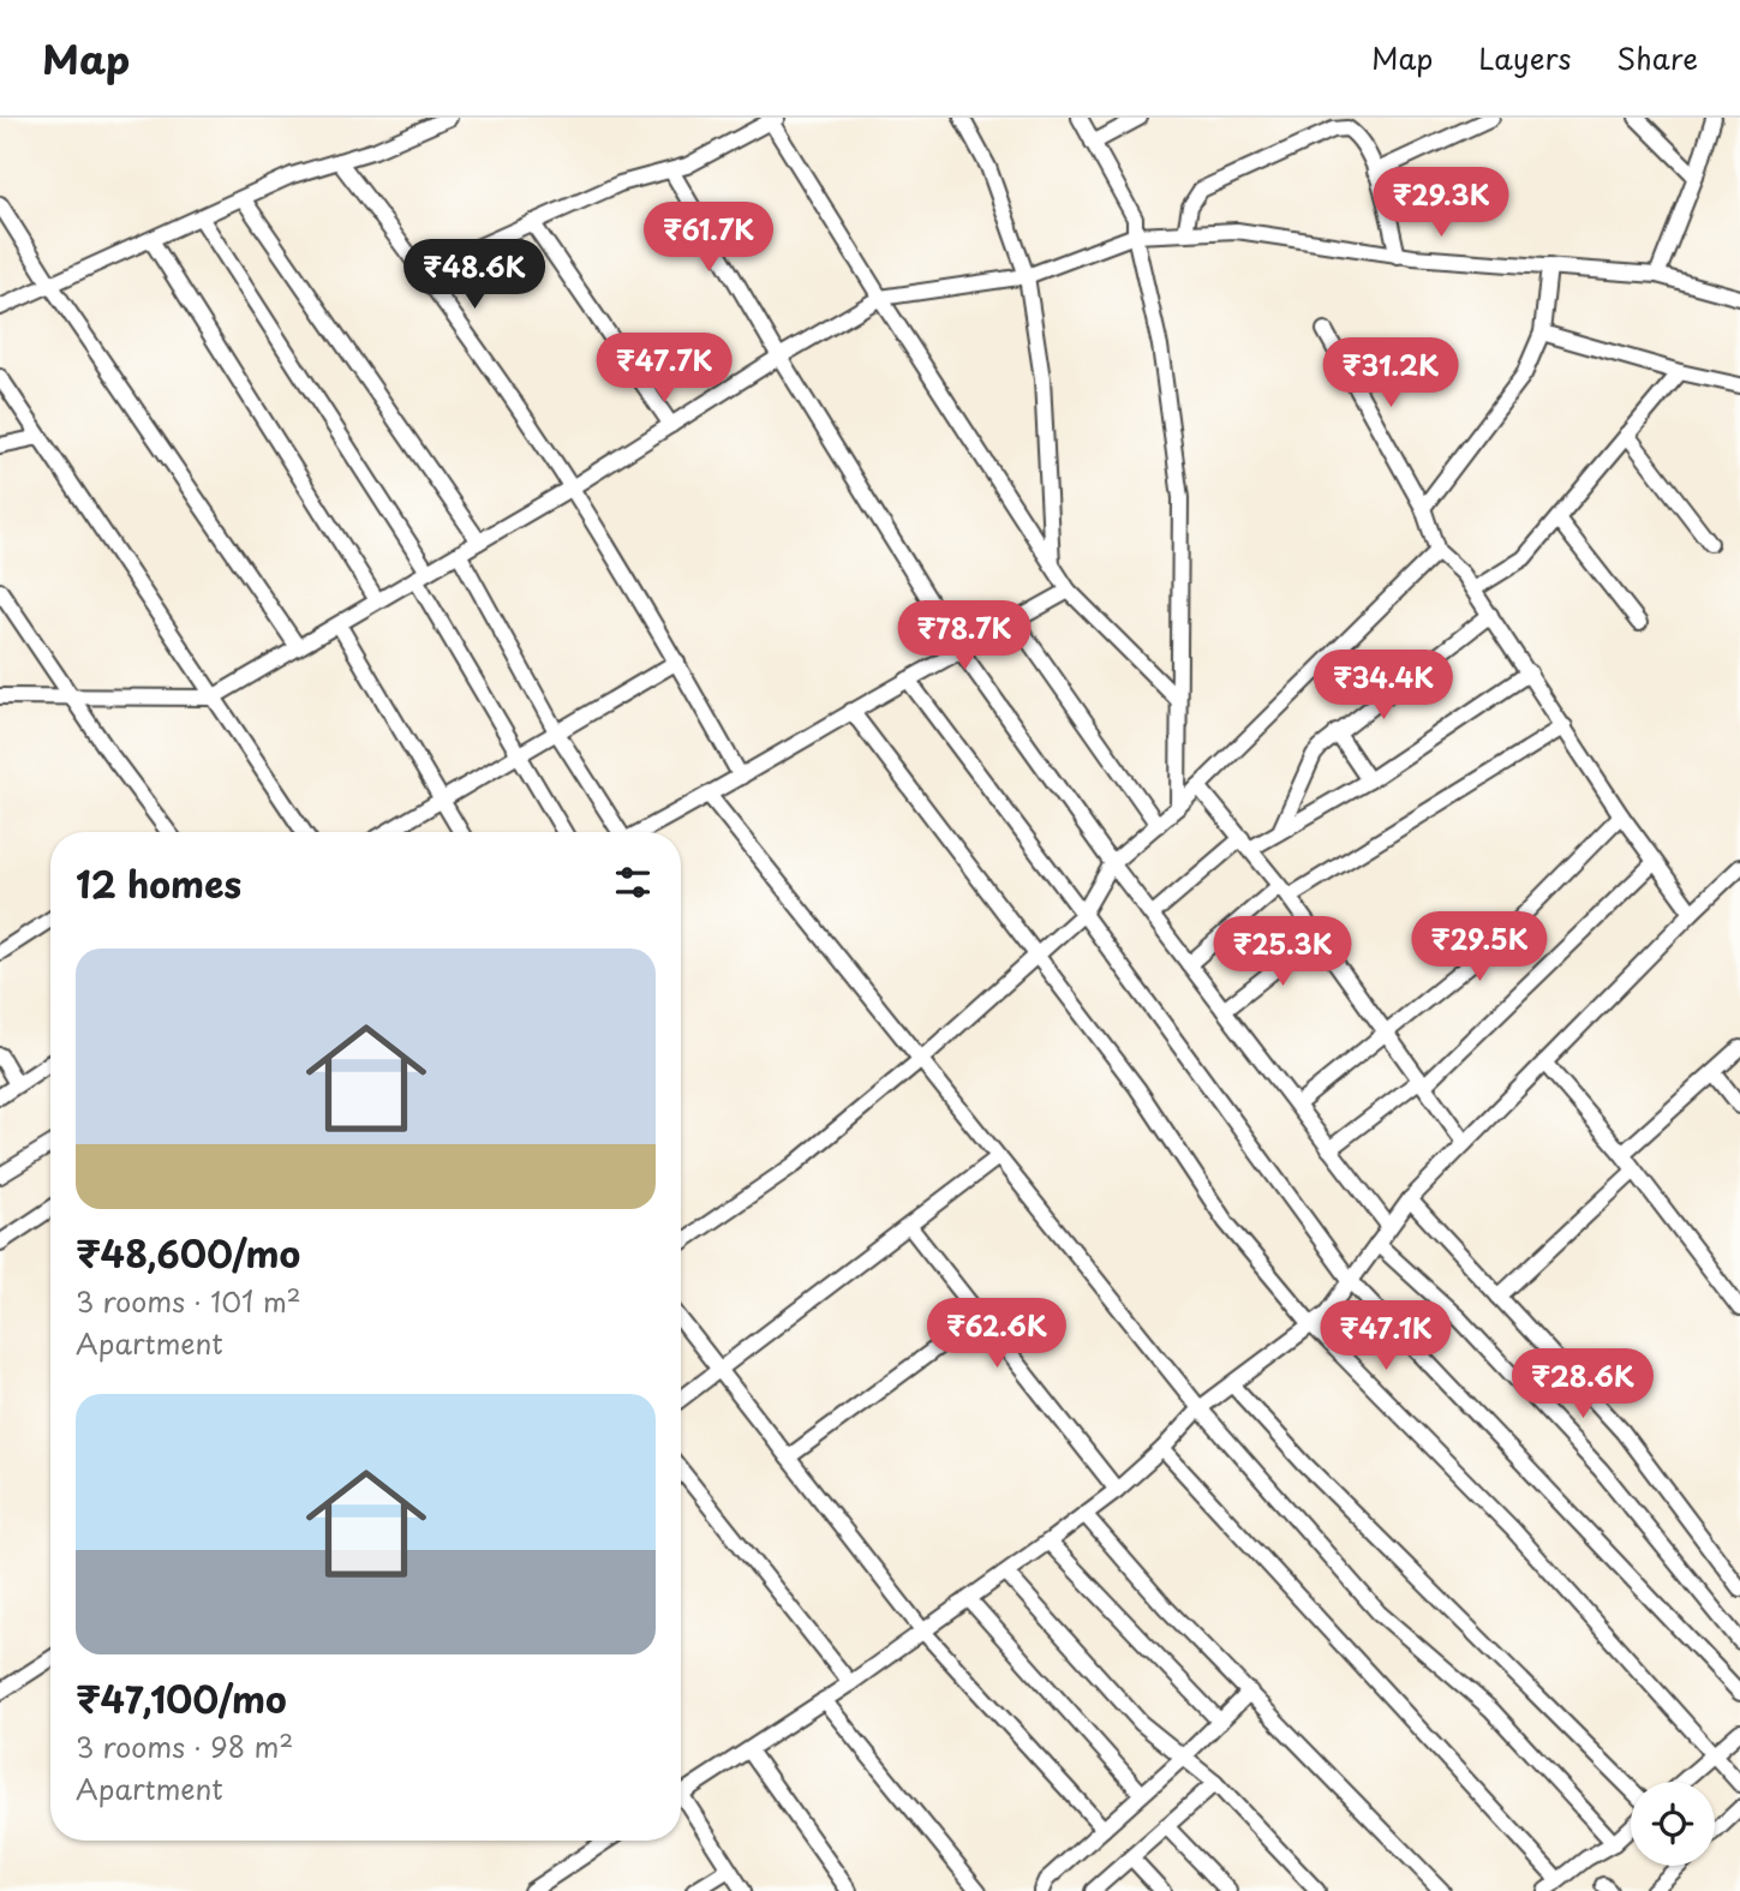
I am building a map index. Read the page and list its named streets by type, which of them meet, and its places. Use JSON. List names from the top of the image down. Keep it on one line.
{"page":{"header":"Map","nav":["Map","Layers","Share"],"price":["₹29.3K","₹61.7K","₹48.6K","₹47.7K","₹31.2K","₹78.7K","₹34.4K","₹29.5K","₹25.3K","₹62.6K","₹47.1K","₹28.6K"],"heading":"12 homes","list":[{"name":"₹48,600/mo","note":"3 rooms · 101 m² · Apartment"},{"name":"₹47,100/mo","note":"3 rooms · 98 m² · Apartment"}]}}
